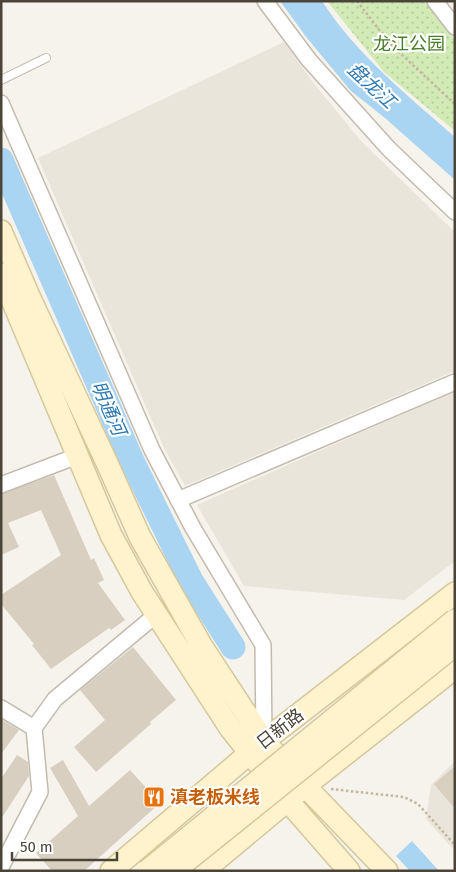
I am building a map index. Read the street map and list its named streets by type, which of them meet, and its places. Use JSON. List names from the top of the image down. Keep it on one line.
{"streets":{"main road":["日新路"]},"water":["盘龙江","明通河"],"parks":["龙江公园"],"places":{"restaurant":["滇老板米线"]},"scale_bar":"50 m"}
